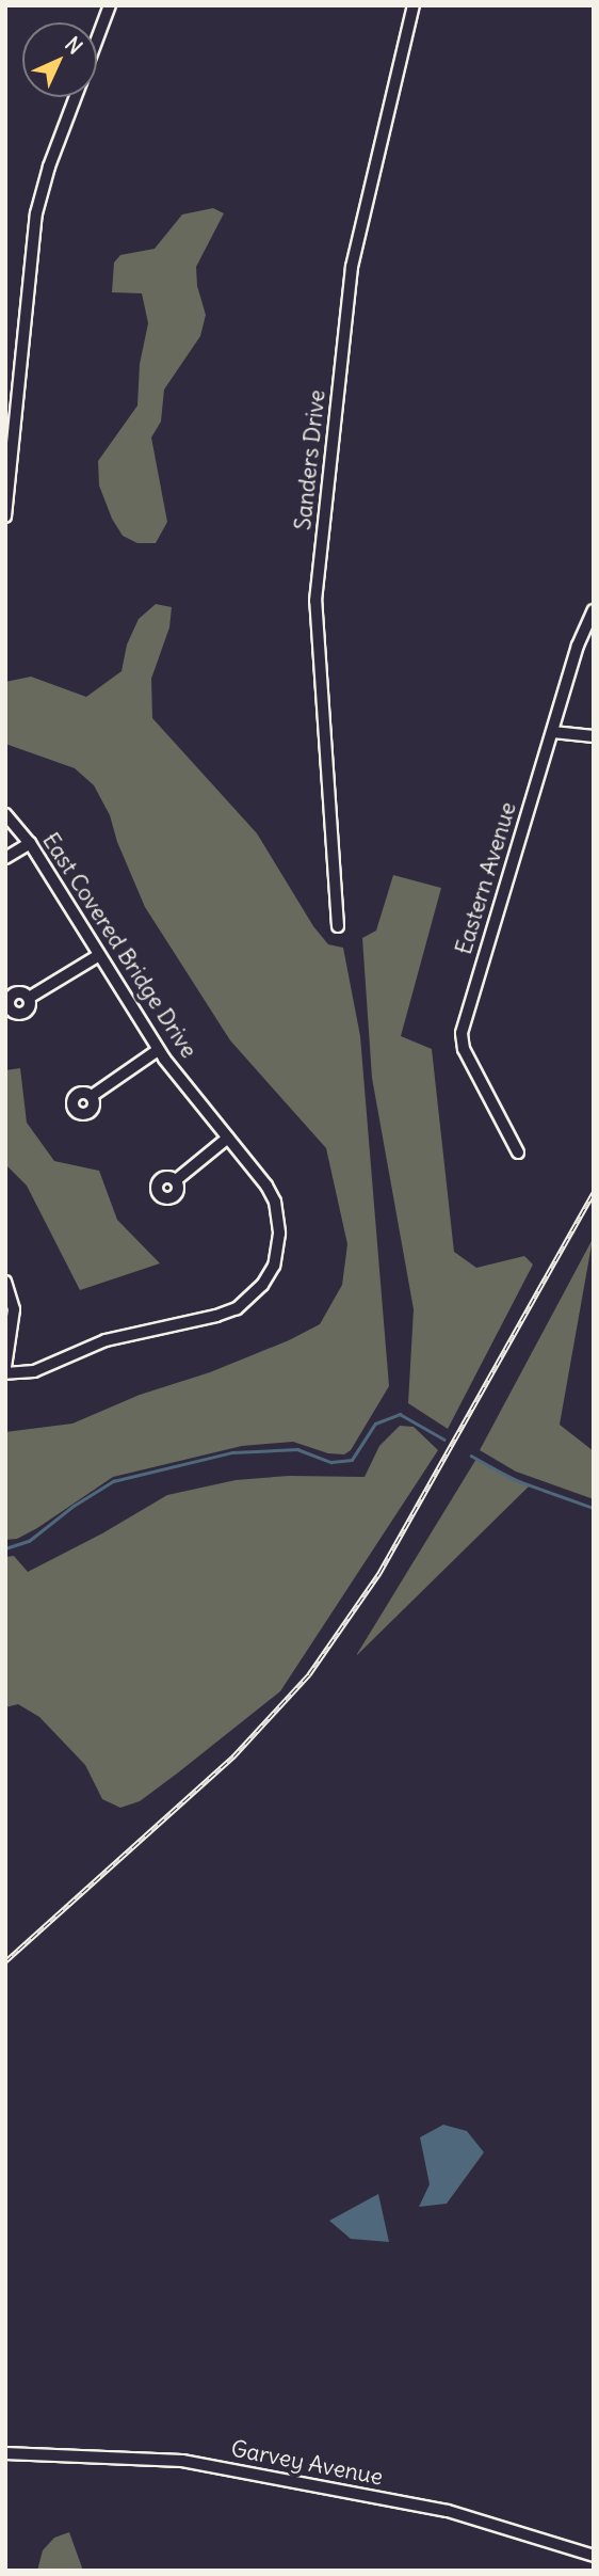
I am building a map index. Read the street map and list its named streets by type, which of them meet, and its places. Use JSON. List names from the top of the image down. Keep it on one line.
{"streets":{"street":["Sanders Drive","Eastern Avenue","East Covered Bridge Drive","Garvey Avenue"]},"north":"top right"}
